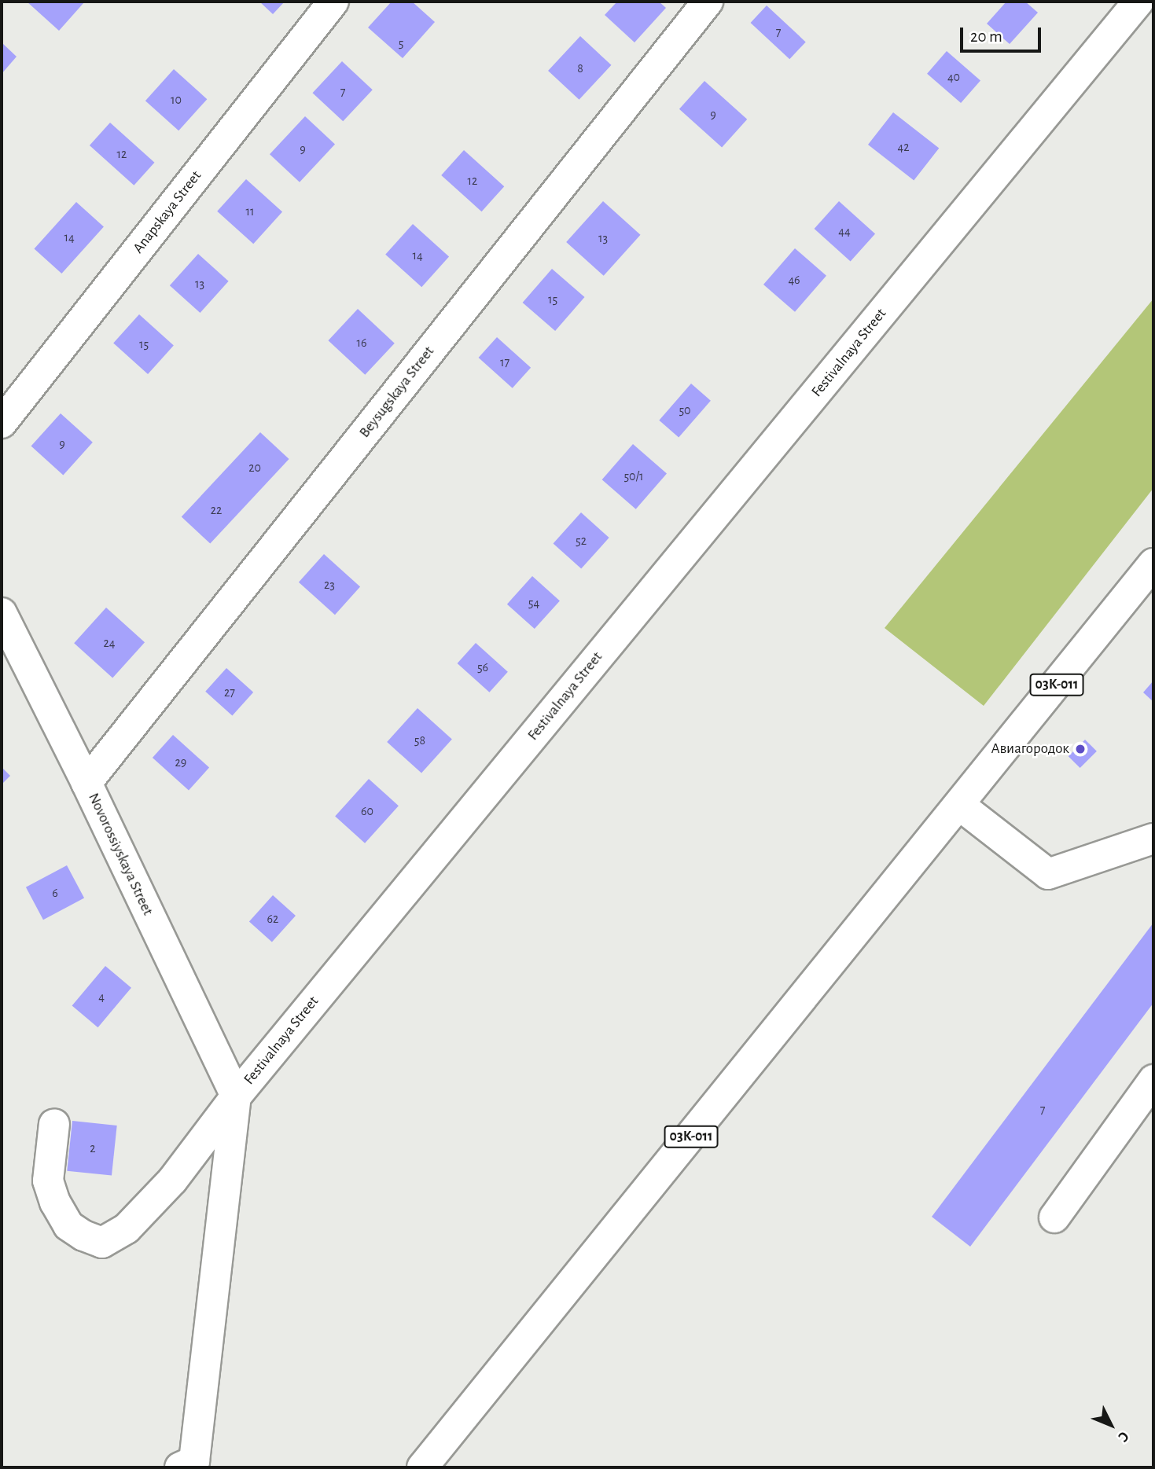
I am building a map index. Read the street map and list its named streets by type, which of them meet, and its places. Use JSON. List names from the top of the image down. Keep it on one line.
{"streets":{"street":["Anapskaya Street","Festivalnaya Street","Beysugskaya Street","03К-011","Novorossiyskaya Street"]},"crossings":[["Festivalnaya Street","Novorossiyskaya Street"],["Beysugskaya Street","Novorossiyskaya Street"]],"places":["Авиагородок"],"house_numbers":["7","5","8","40","7","10","9","42","9","12","12","11","44","14","13","14","46","13","15","16","15","17","50","9","20","50/1","22","52","23","54","24","56","27","58","29","60","6","62","4","7","2"],"scale_bar":"20 m","north":"bottom right"}
